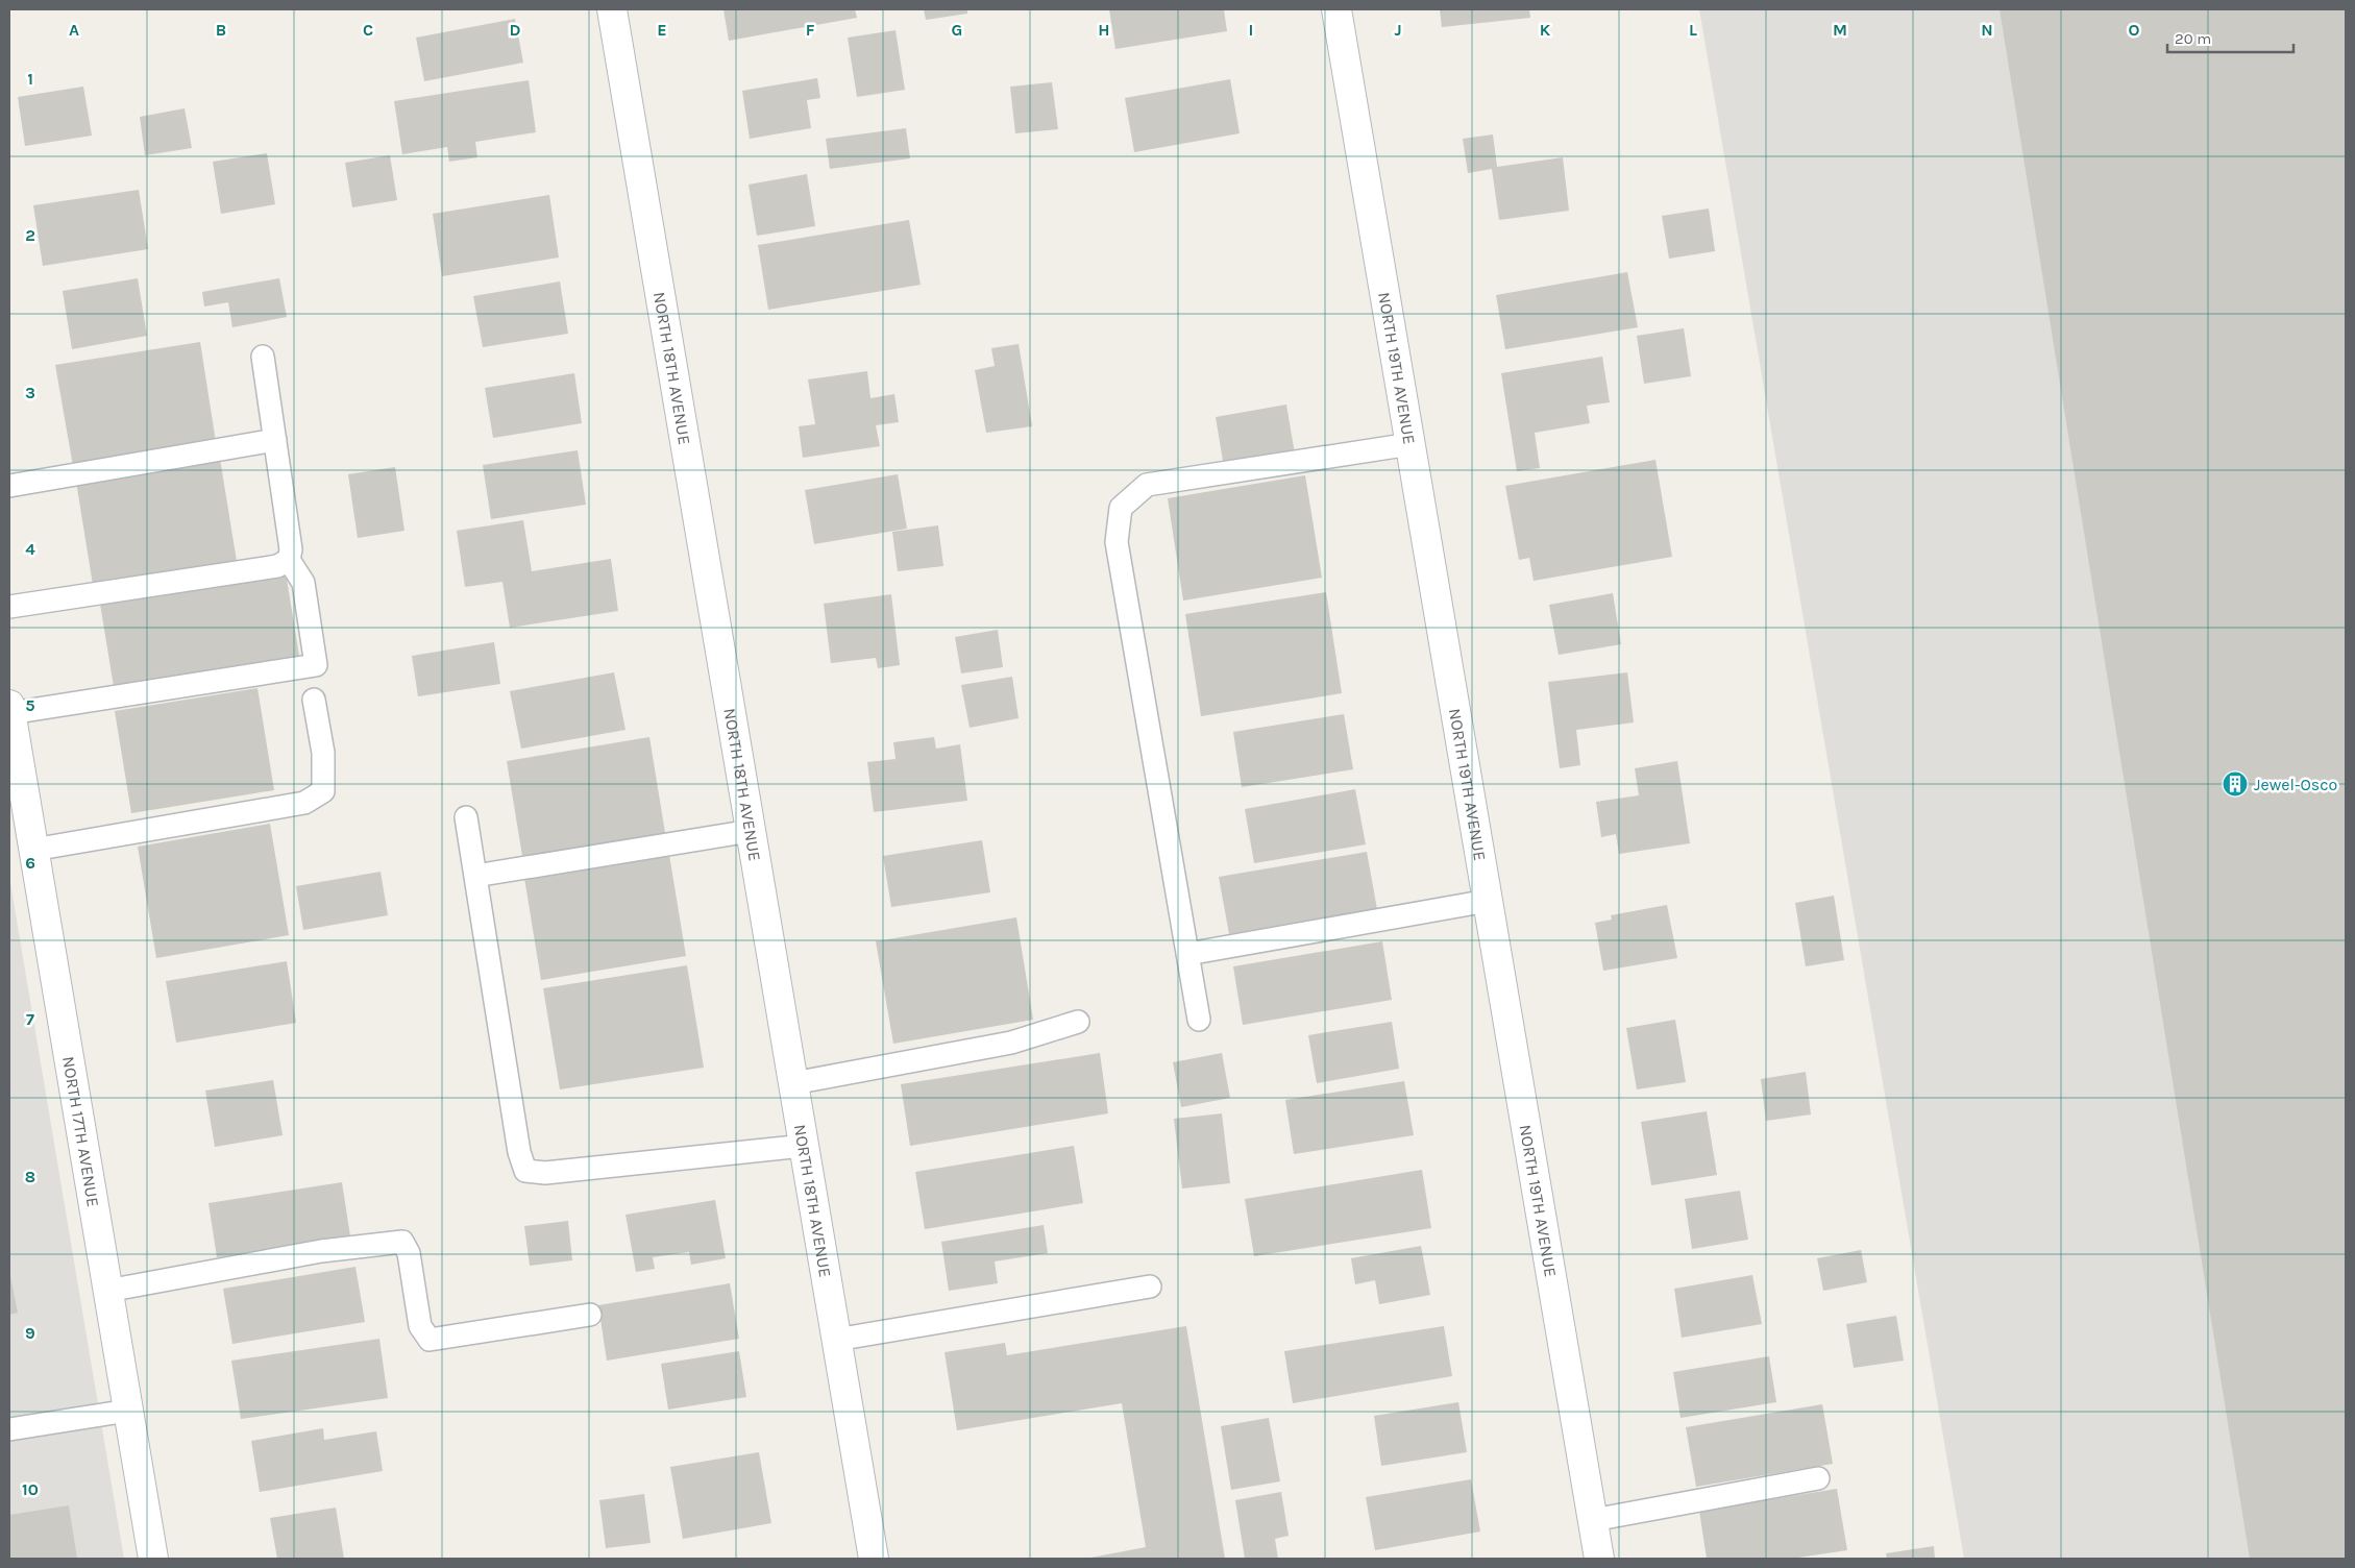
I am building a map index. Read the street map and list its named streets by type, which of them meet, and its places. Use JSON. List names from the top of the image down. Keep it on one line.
{"streets":{"street":["NORTH 18TH AVENUE","NORTH 19TH AVENUE","NORTH 17TH AVENUE"]},"places":{"building":["Jewel-Osco"]},"scale_bar":"20 m","grid":{"columns":["A","B","C","D","E","F","G","H","I","J","K","L","M","N","O"],"rows":["1","2","3","4","5","6","7","8","9","10"]}}
